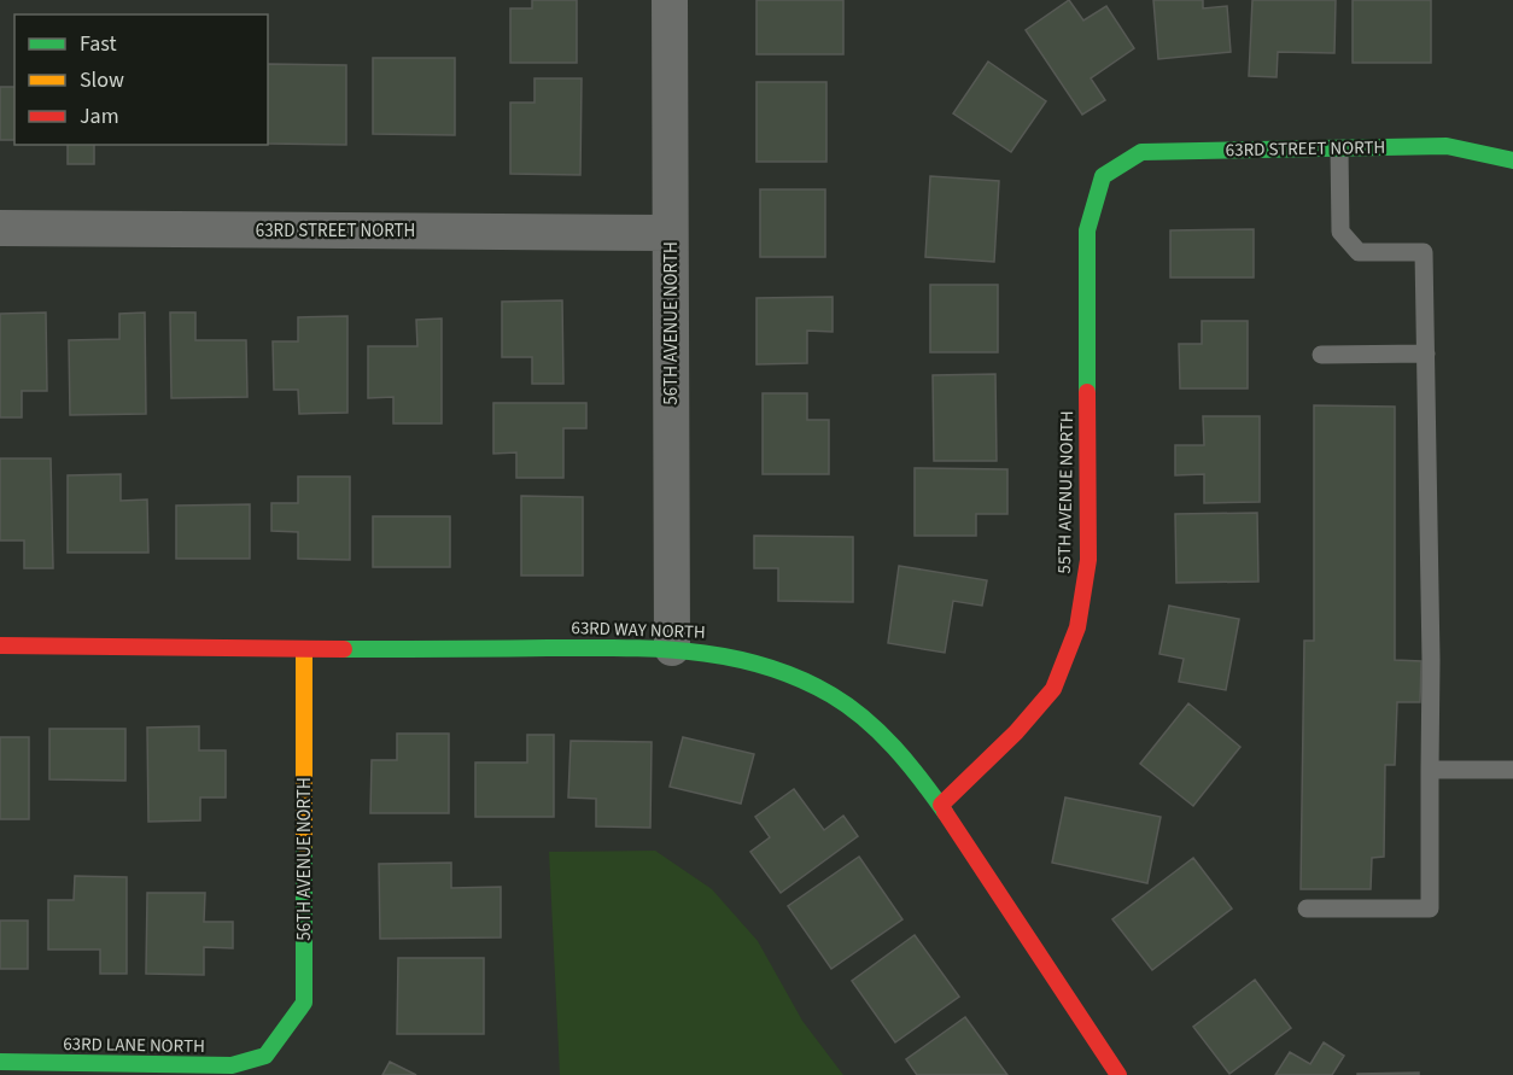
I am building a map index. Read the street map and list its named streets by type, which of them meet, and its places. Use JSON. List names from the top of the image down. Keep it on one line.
{"streets":{"street":["63RD STREET NORTH","56TH AVENUE NORTH","55TH AVENUE NORTH","63RD WAY NORTH","63RD LANE NORTH"]},"crossings":[["63RD STREET NORTH","56TH AVENUE NORTH"],["63RD STREET NORTH","55TH AVENUE NORTH"],["56TH AVENUE NORTH","63RD WAY NORTH"],["56TH AVENUE NORTH","63RD LANE NORTH"],["55TH AVENUE NORTH","63RD WAY NORTH"]],"legend":["Fast","Slow","Jam"]}
